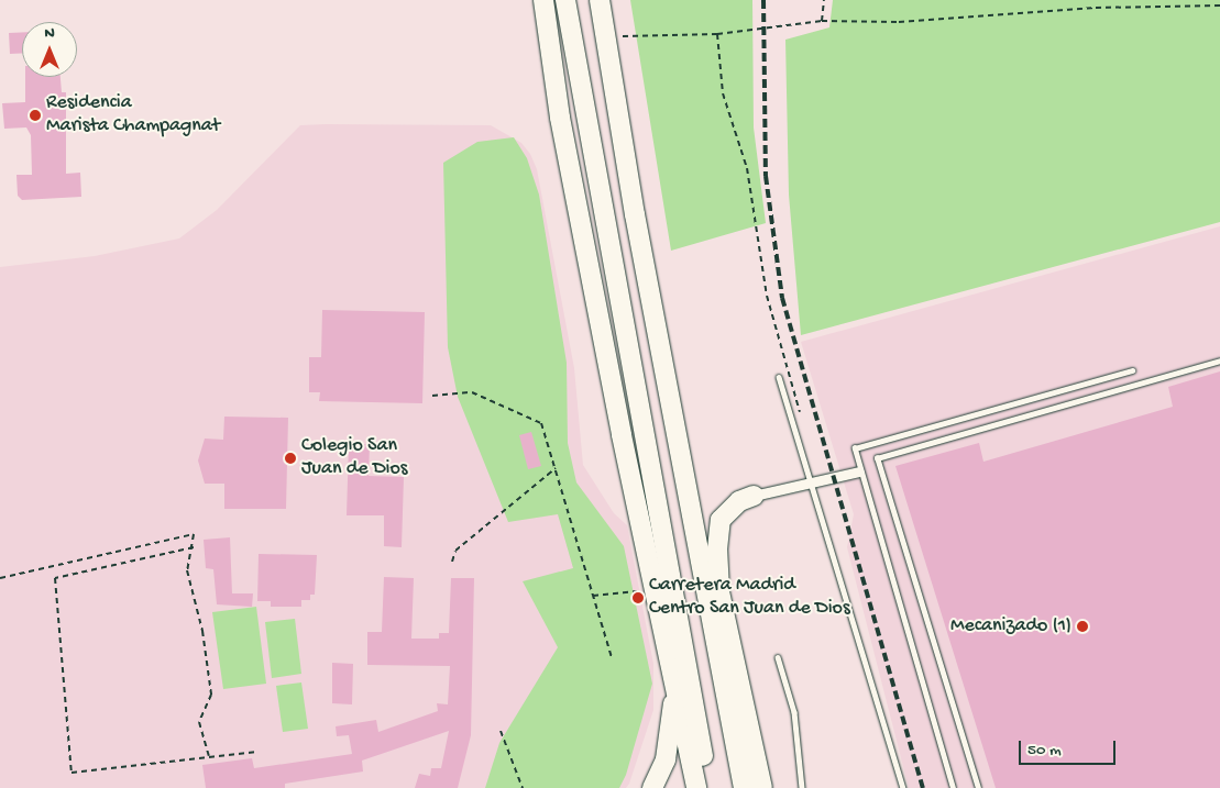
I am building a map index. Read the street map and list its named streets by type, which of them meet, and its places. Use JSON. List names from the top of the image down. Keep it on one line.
{"places":["Residencia Marista Champagnat","Colegio San Juan de Dios","Carretera Madrid Centro San Juan de Dios","Mecanizado (1)"],"scale_bar":"50 m","north":"top"}
